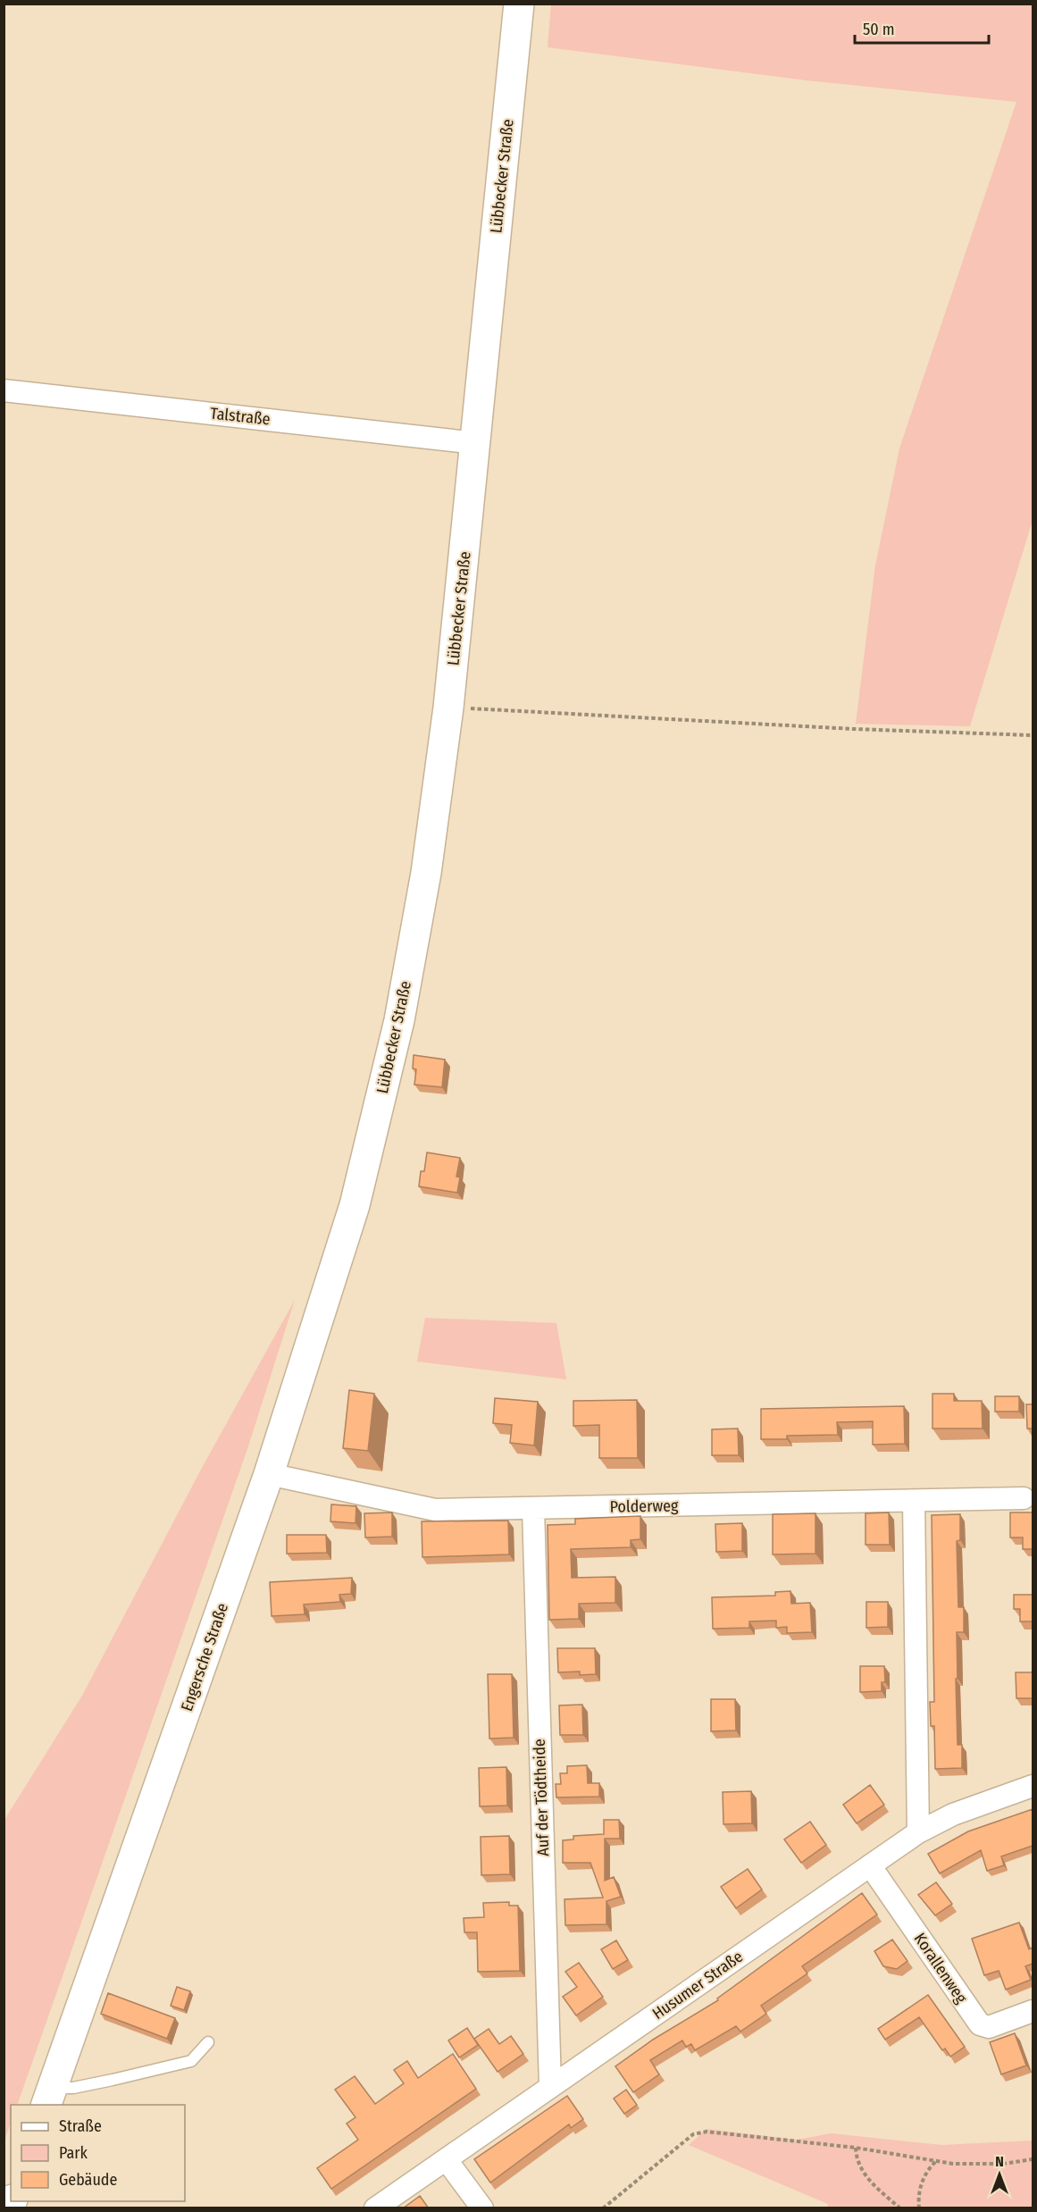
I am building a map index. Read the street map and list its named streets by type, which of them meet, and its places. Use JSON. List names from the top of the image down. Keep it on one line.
{"streets":{"main road":["Lübbecker Straße","Engersche Straße"],"street":["Talstraße","Polderweg","Auf der Tödtheide","Korallenweg","Husumer Straße"]},"crossings":[["Lübbecker Straße","Talstraße"],["Lübbecker Straße","Engersche Straße"],["Polderweg","Engersche Straße"],["Polderweg","Auf der Tödtheide"],["Auf der Tödtheide","Husumer Straße"],["Korallenweg","Husumer Straße"]],"legend":["Straße","Park","Gebäude"],"scale_bar":"50 m","north":"top"}
